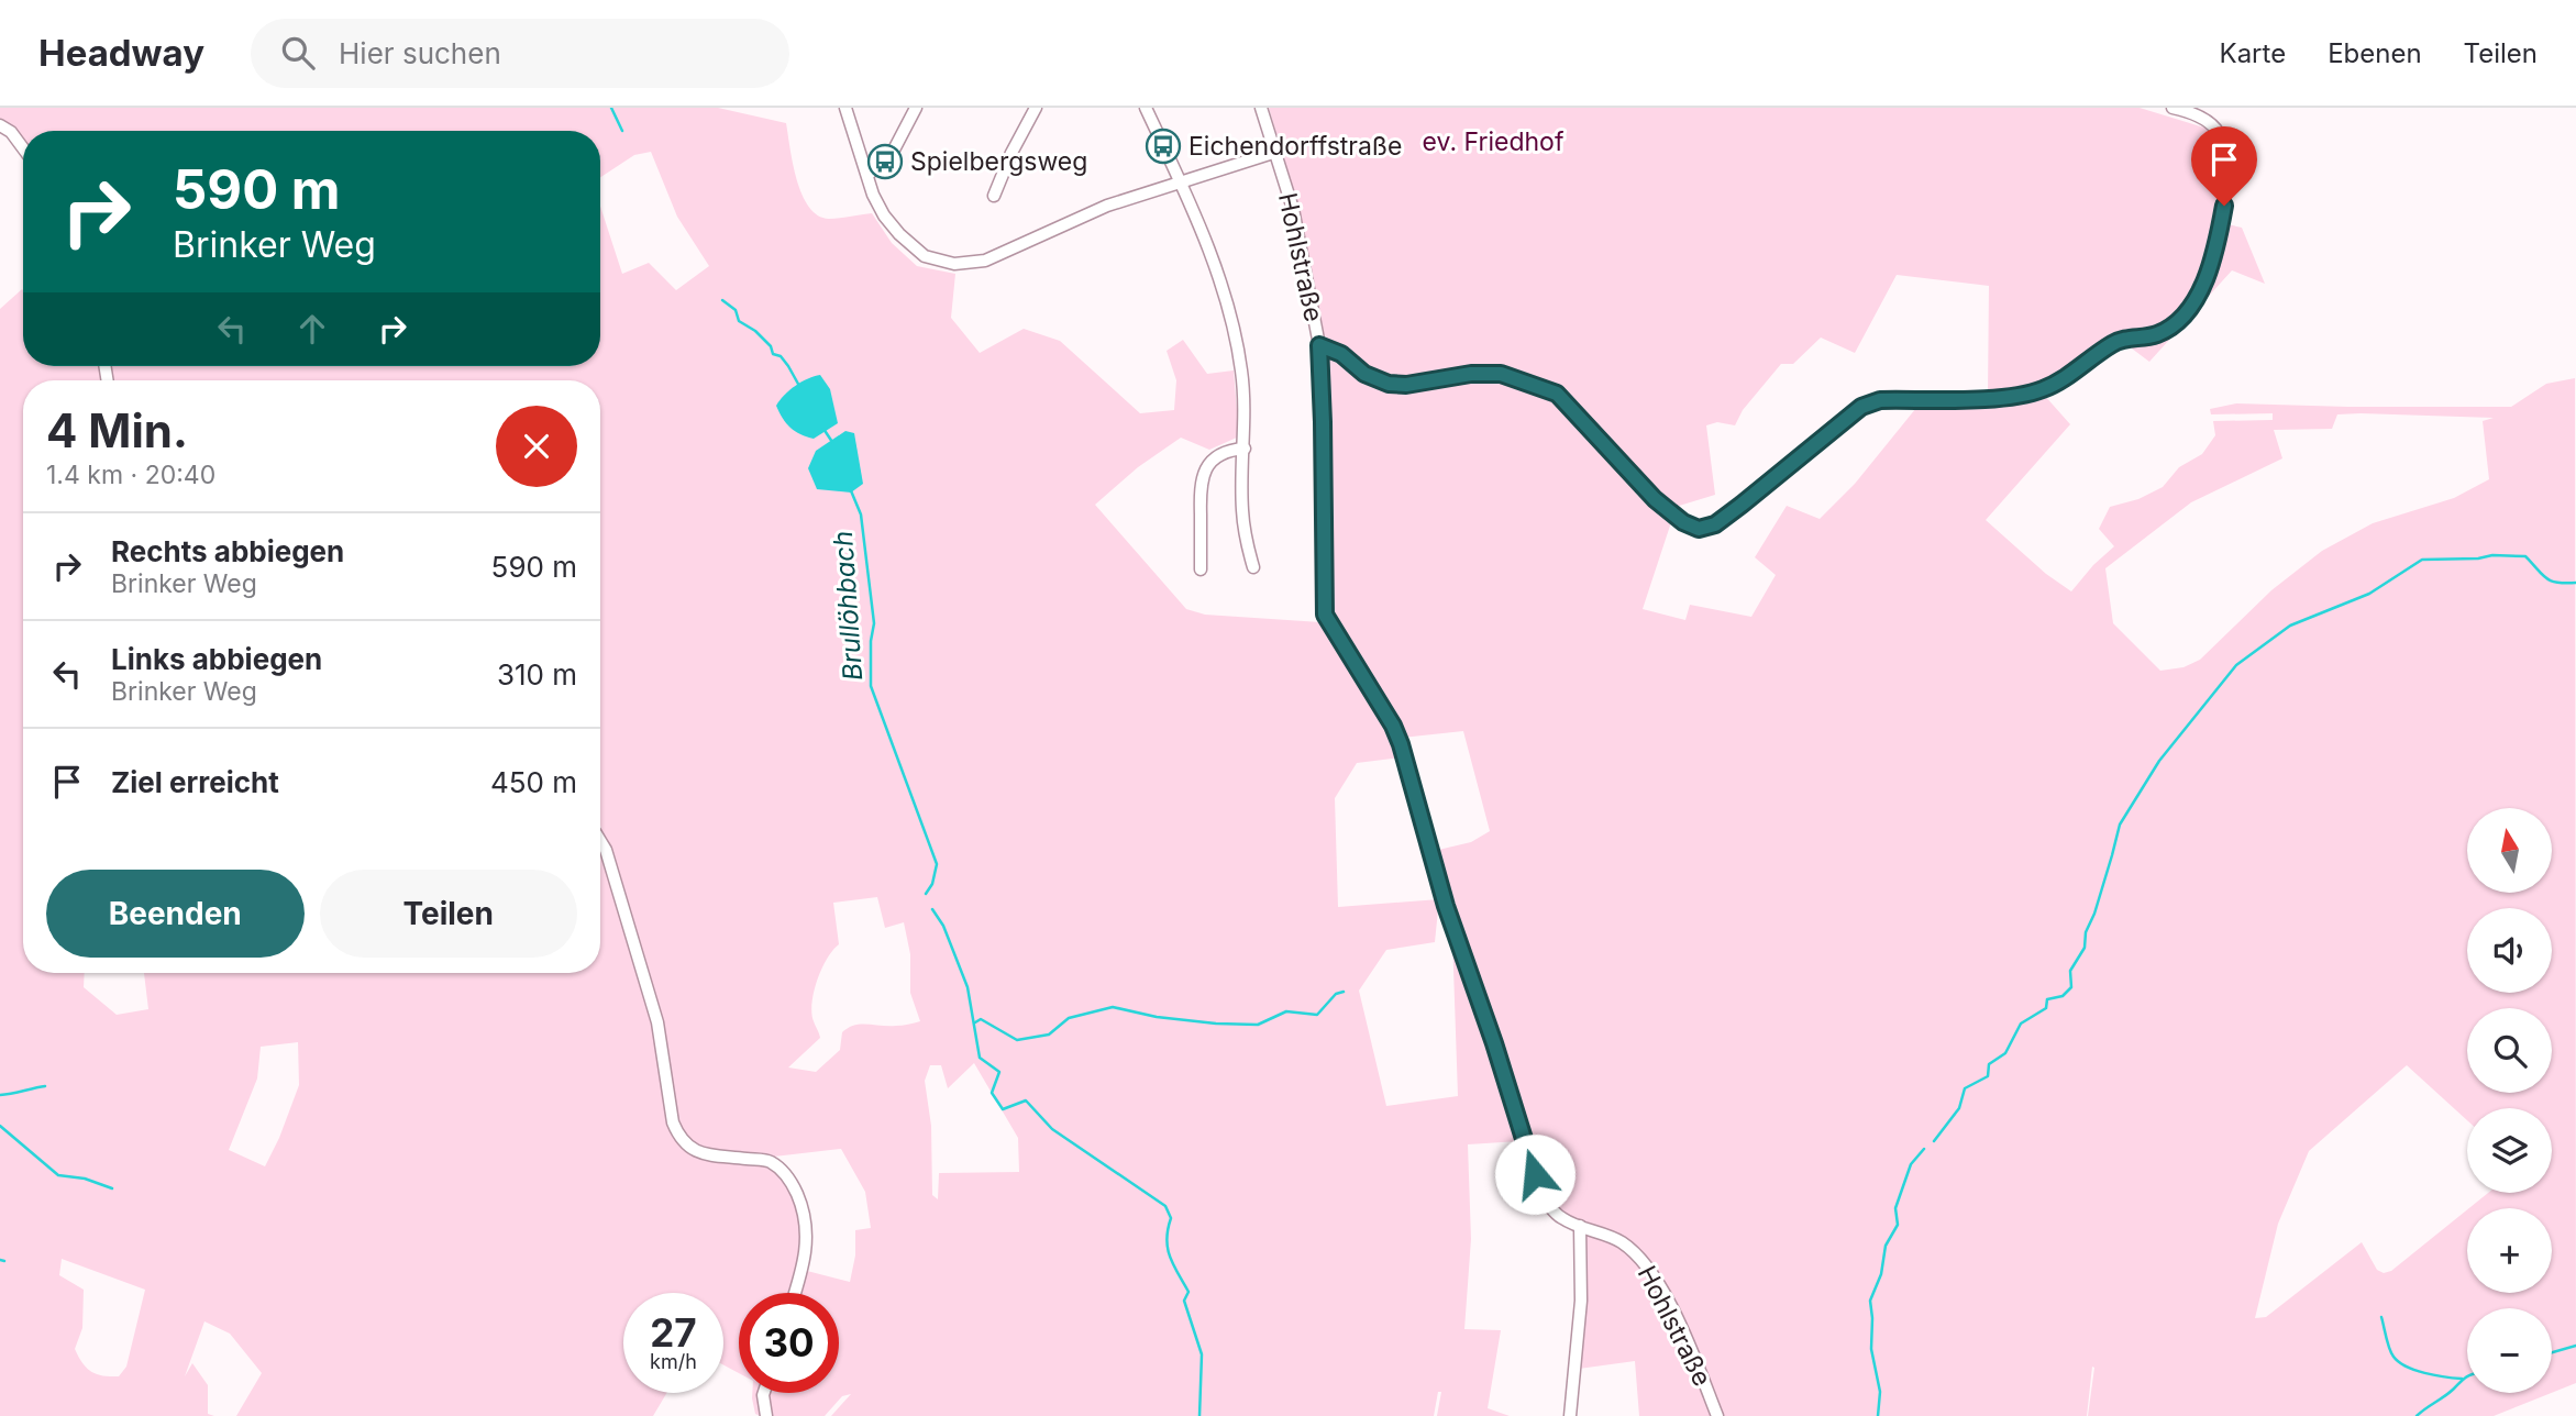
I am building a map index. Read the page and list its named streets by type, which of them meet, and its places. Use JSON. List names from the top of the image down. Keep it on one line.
{"streets":{"street":["Hohlstraße"]},"water":["Brullöhbach"],"parks":["ev. Friedhof"],"places":{"bus stop":["Eichendorffstraße","Spielbergsweg"]},"north":"top","page":{"header":"Headway","search":"Hier suchen","nav":["Karte","Ebenen","Teilen"],"turn":["590 m","Brinker Weg"],"heading":["4 Min.","1.4 km · 20:40"],"list":[{"name":"Rechts abbiegen","note":"Brinker Weg","value":"590 m"},{"name":"Links abbiegen","note":"Brinker Weg","value":"310 m"},{"name":"Ziel erreicht","value":"450 m"}],"map_buttons":["+","−"],"buttons":["Beenden","Teilen"],"speed":"27 km/h","limit":"30"}}
